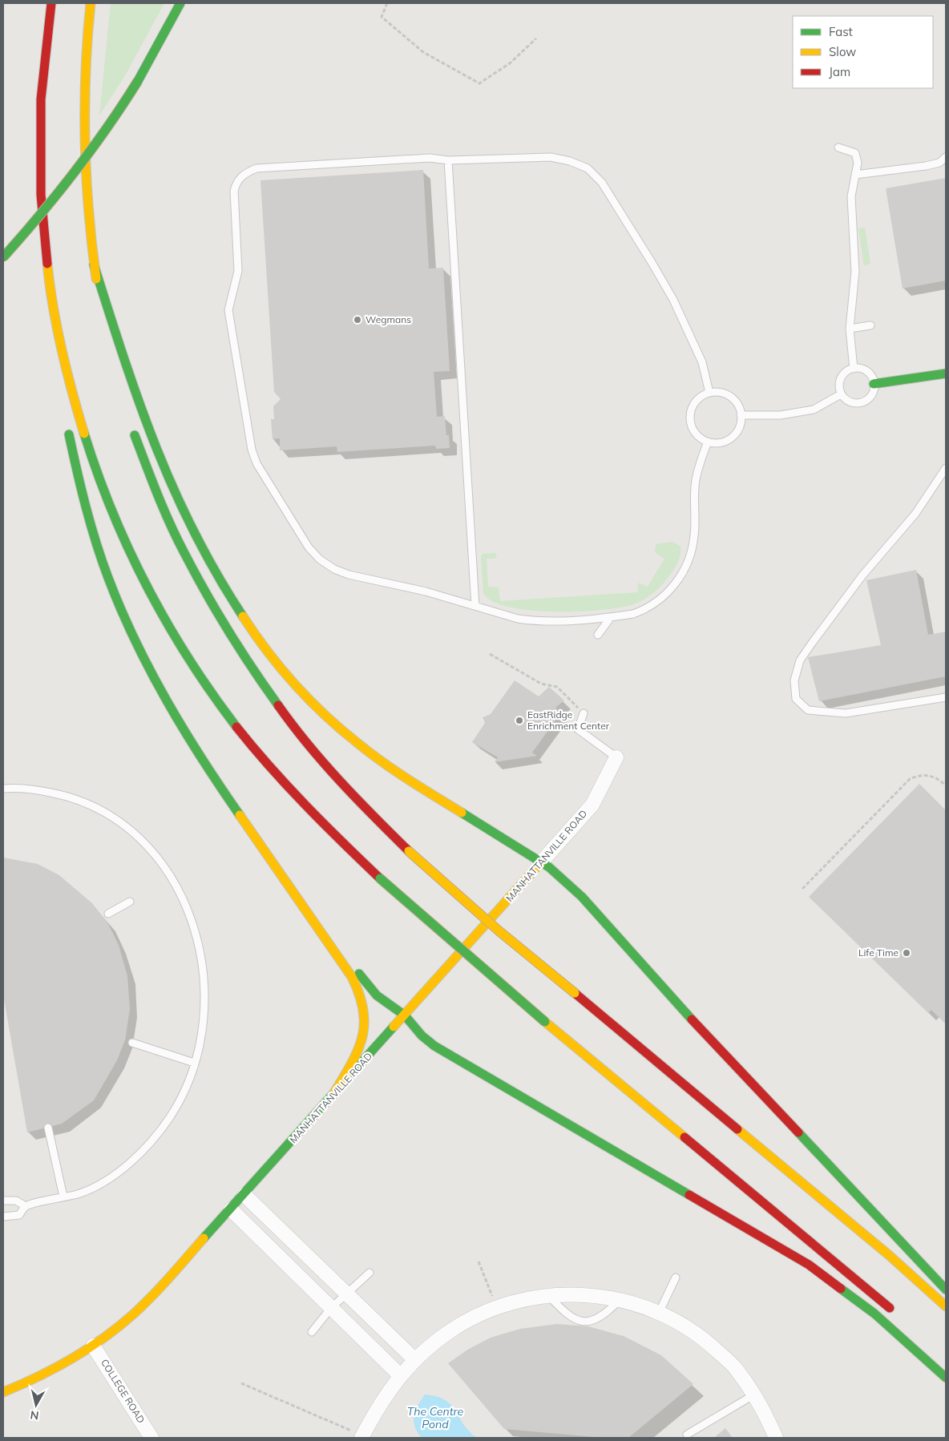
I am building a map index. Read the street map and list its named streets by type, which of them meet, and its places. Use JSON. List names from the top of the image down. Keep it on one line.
{"streets":{"main road":["MANHATTANVILLE ROAD"],"street":["COLLEGE ROAD"]},"crossings":[["MANHATTANVILLE ROAD","COLLEGE ROAD"]],"water":["The Centre Pond"],"places":["Wegmans","EastRidge Enrichment Center","Life Time"],"legend":["Fast","Slow","Jam"],"north":"bottom"}
